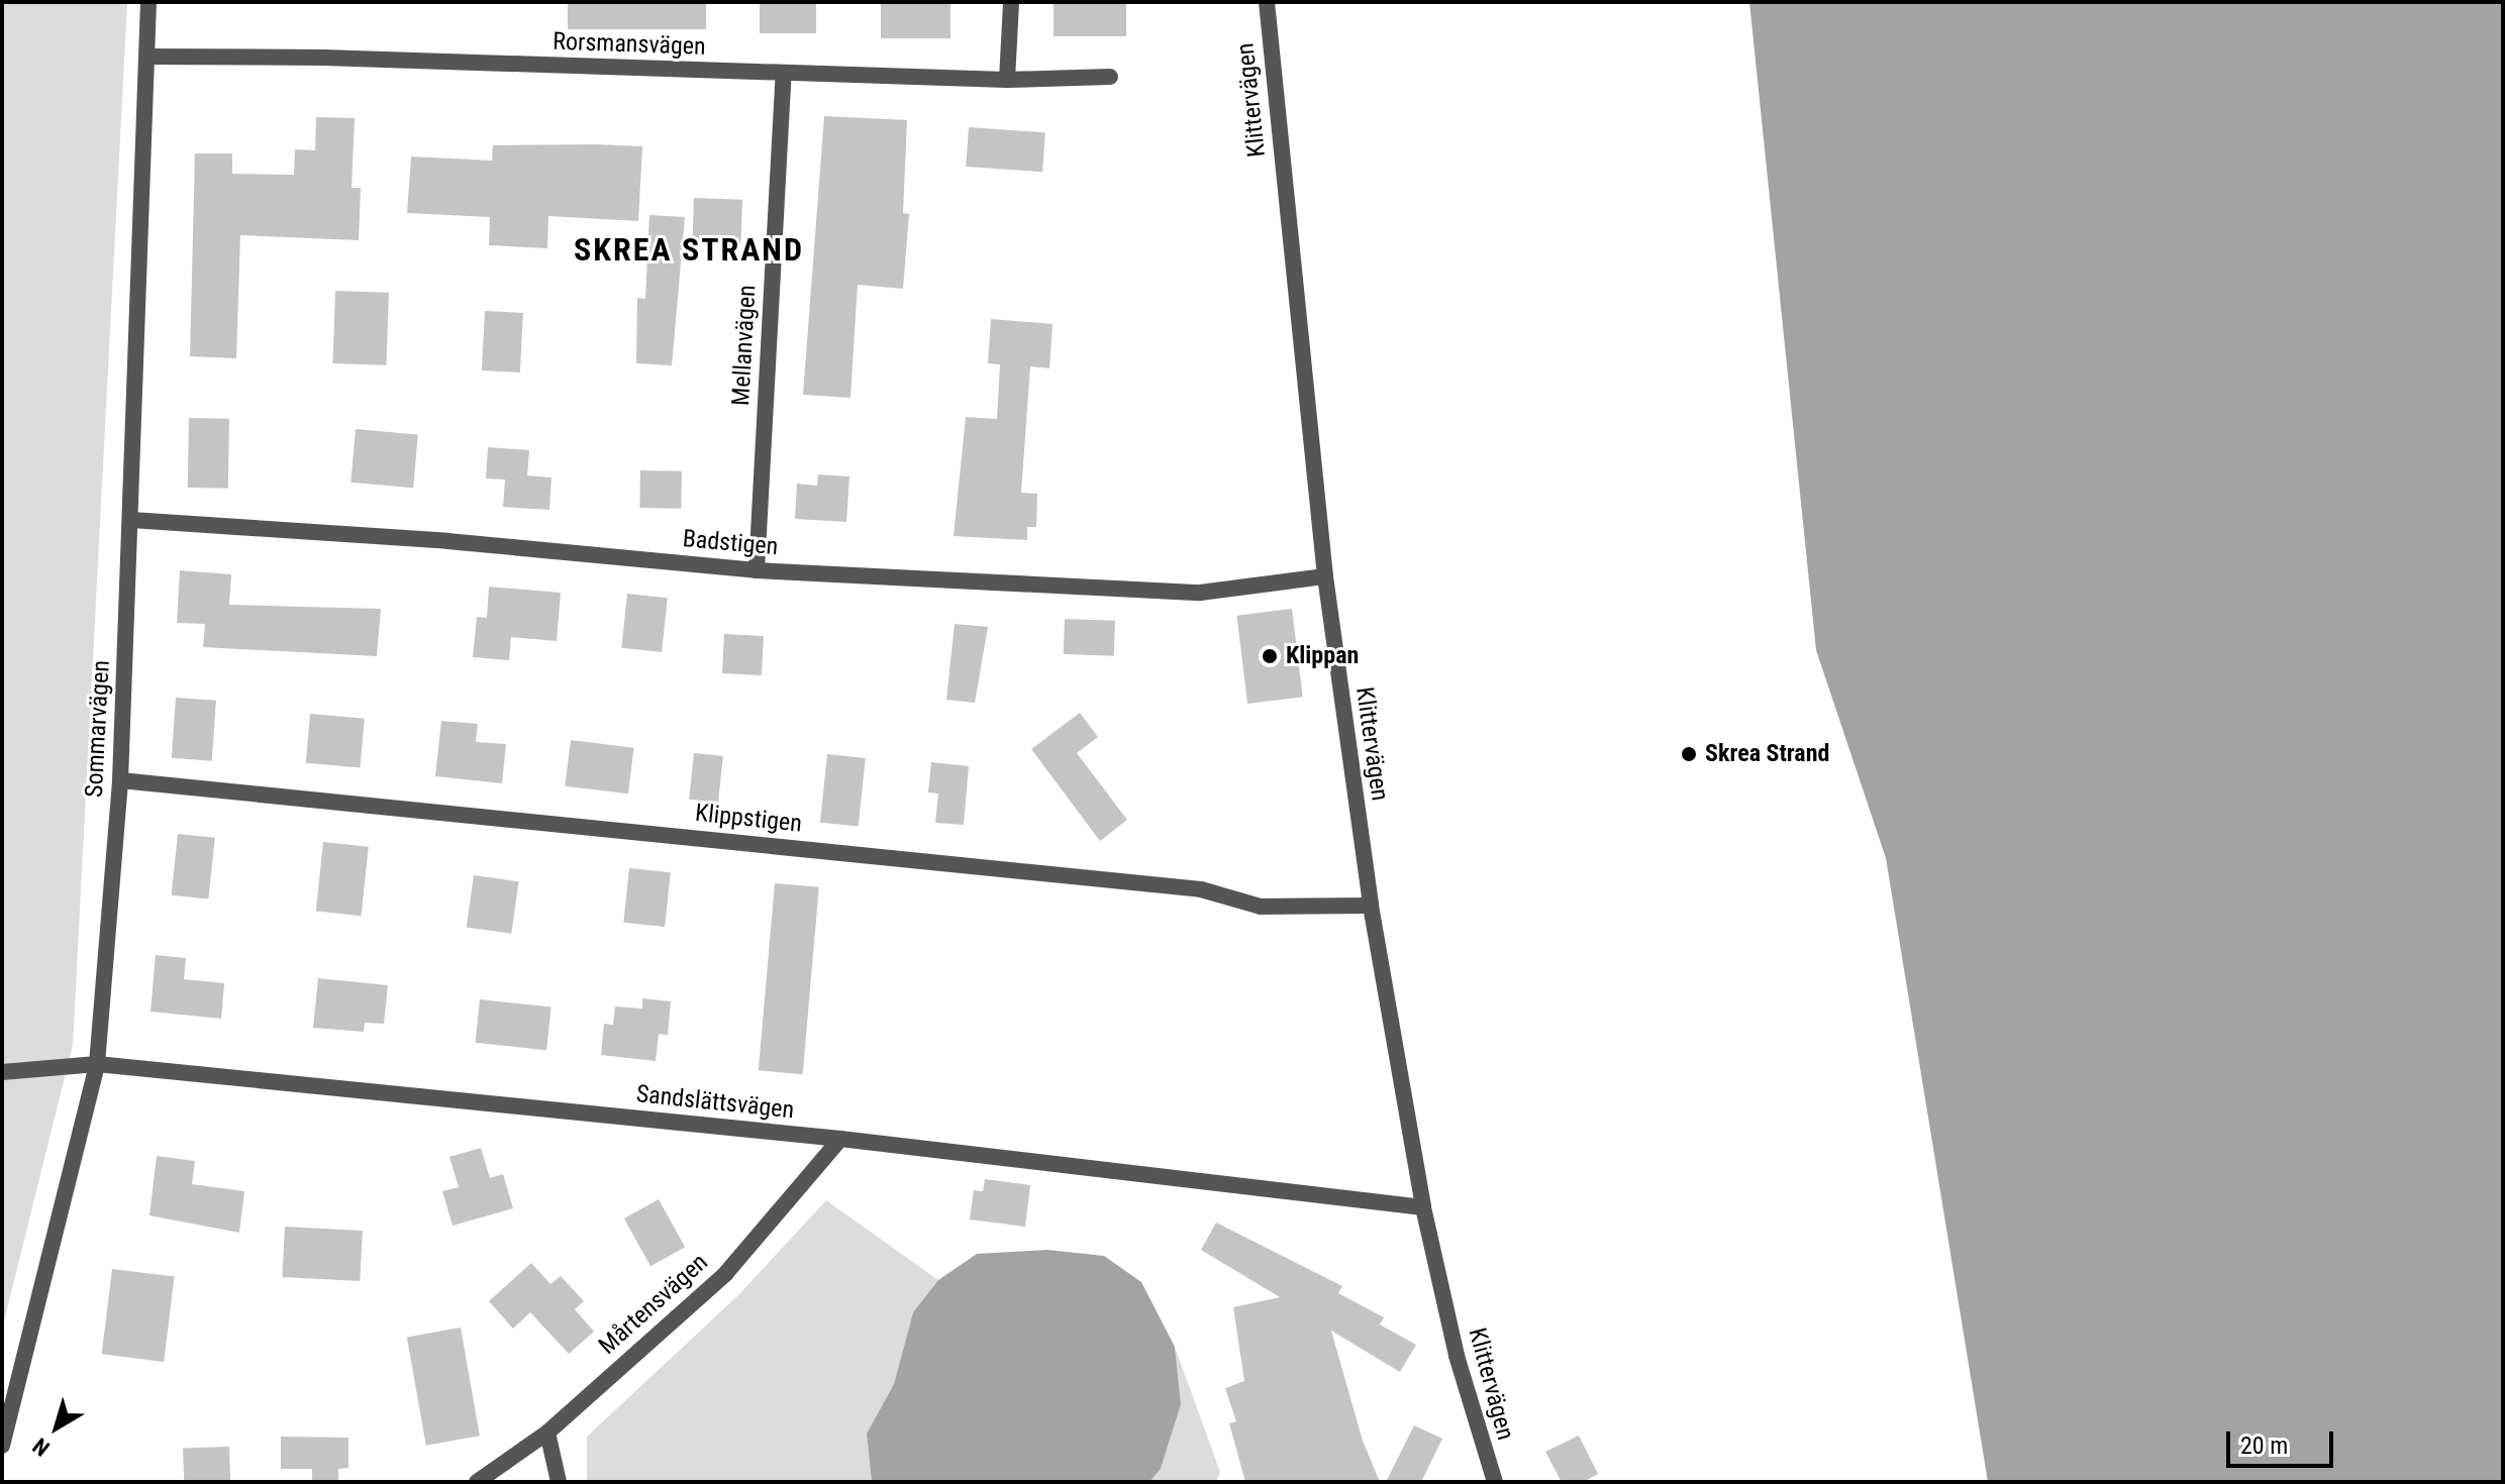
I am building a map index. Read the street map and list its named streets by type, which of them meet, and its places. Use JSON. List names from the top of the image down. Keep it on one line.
{"streets":{"street":["Rorsmansvägen","Klittervägen","Mellanvägen","Badstigen","Sommarvägen","Klippstigen","Sandslättsvägen","Mårtensvägen"]},"crossings":[["Rorsmansvägen","Mellanvägen"],["Rorsmansvägen","Sommarvägen"],["Klittervägen","Badstigen"],["Klittervägen","Klippstigen"],["Klittervägen","Sandslättsvägen"],["Mellanvägen","Badstigen"],["Badstigen","Sommarvägen"],["Sommarvägen","Klippstigen"],["Sommarvägen","Sandslättsvägen"],["Sandslättsvägen","Mårtensvägen"]],"districts":["SKREA STRAND"],"places":["Klippan","Skrea Strand"],"scale_bar":"20 m","north":"bottom left"}
